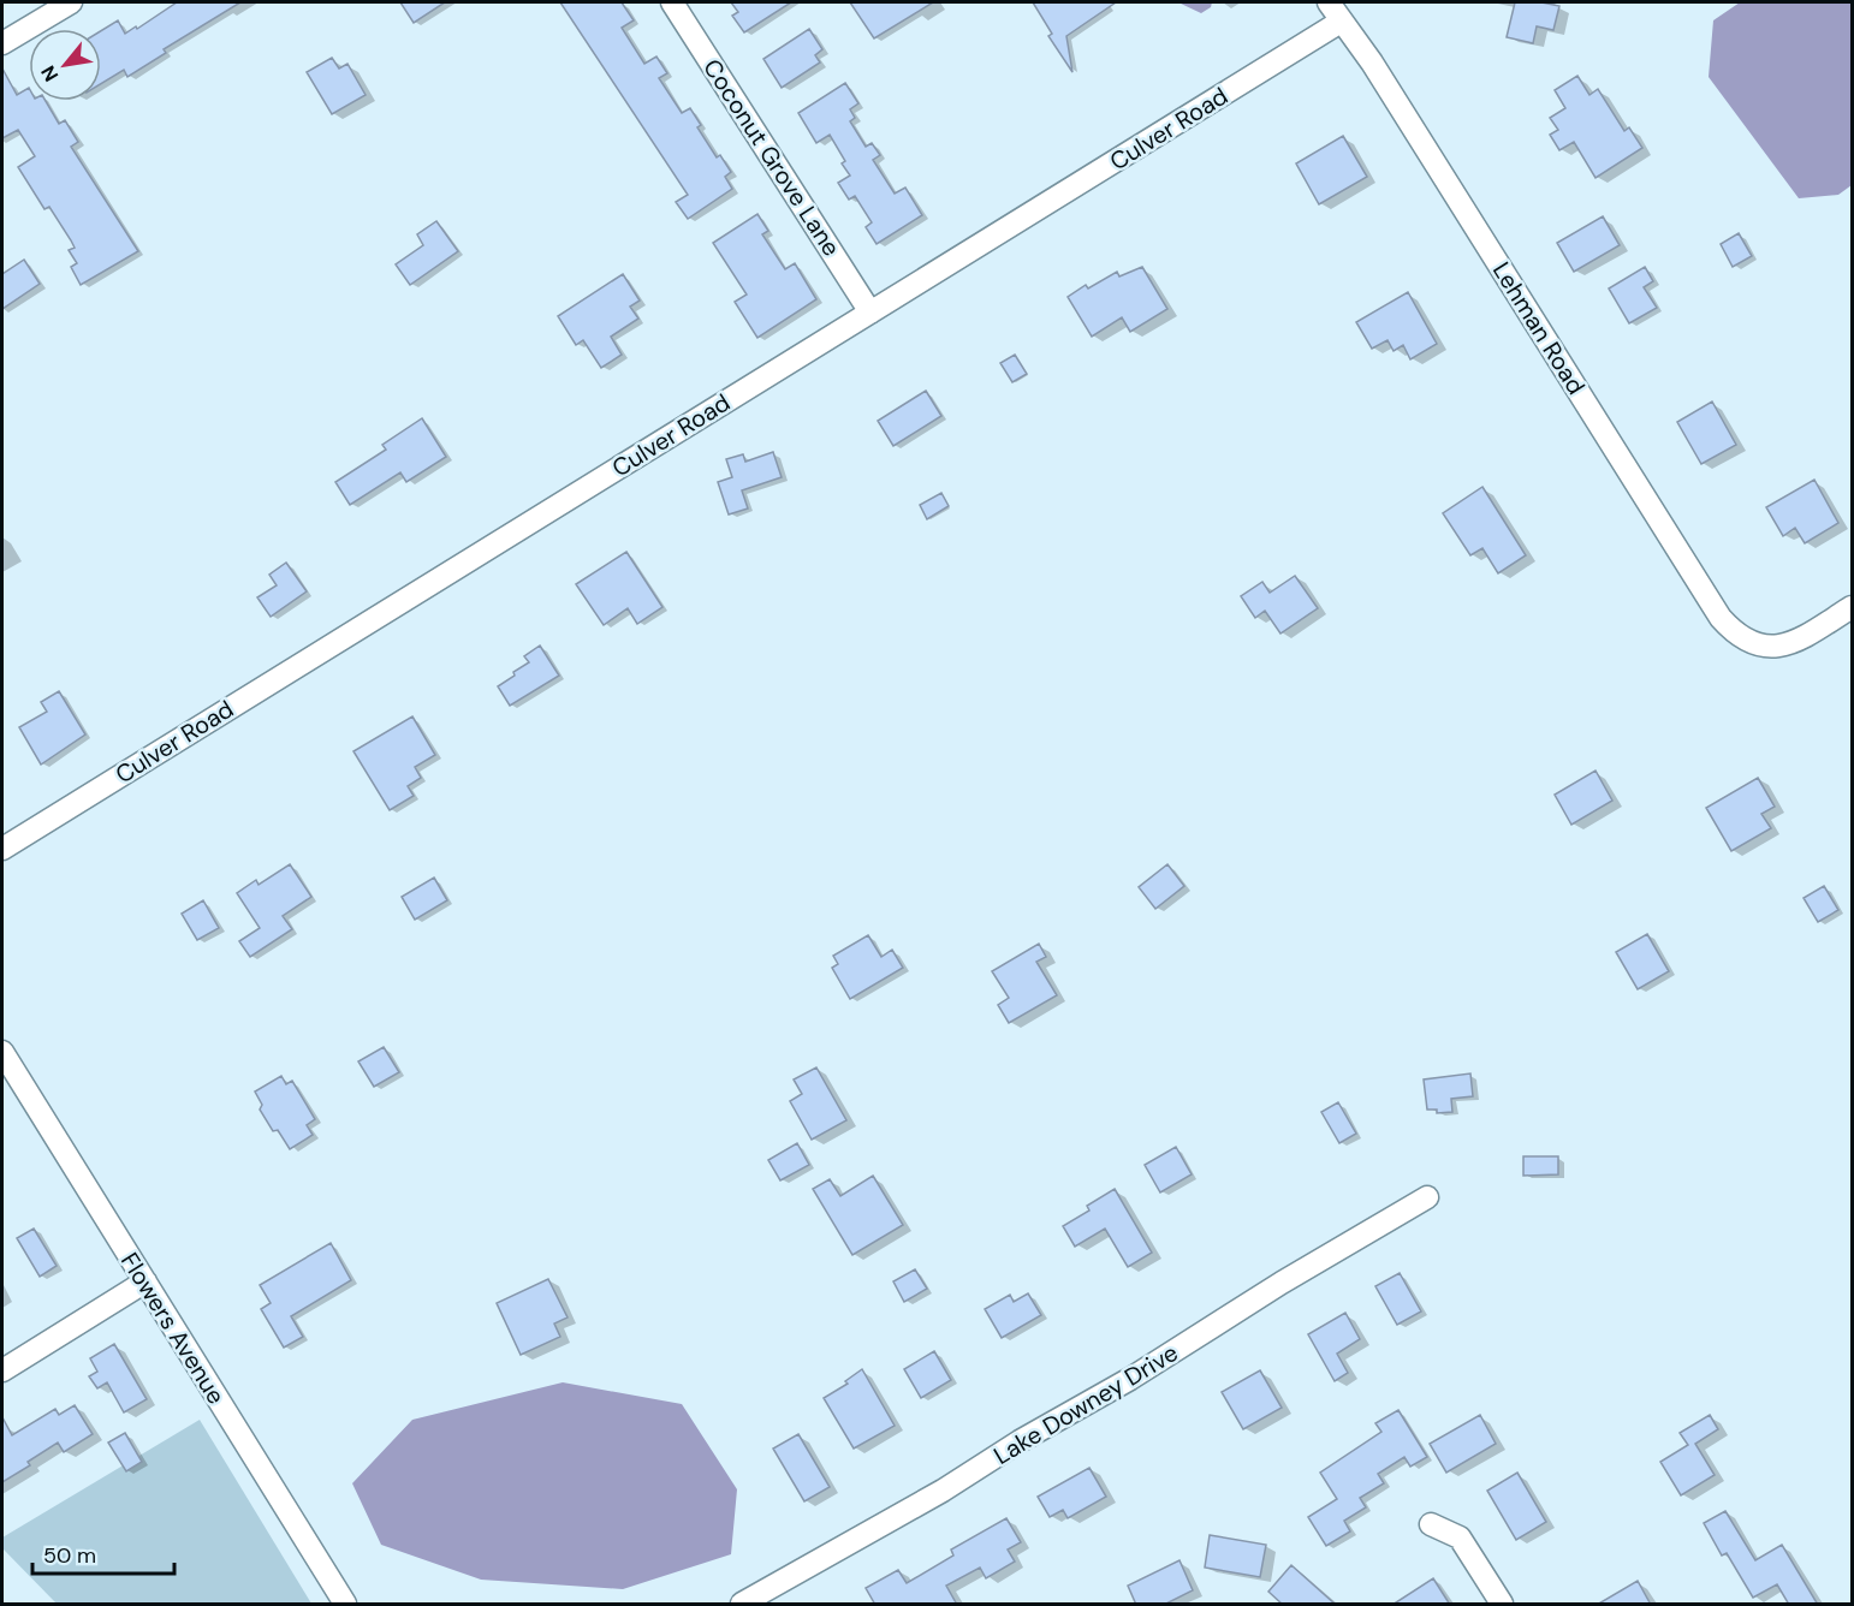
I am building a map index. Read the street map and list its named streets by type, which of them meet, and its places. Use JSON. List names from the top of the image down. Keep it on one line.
{"streets":{"street":["Culver Road","Coconut Grove Lane","Lehman Road","Flowers Avenue","Lake Downey Drive"]},"crossings":[["Culver Road","Coconut Grove Lane"],["Culver Road","Lehman Road"]],"scale_bar":"50 m","north":"bottom left"}
